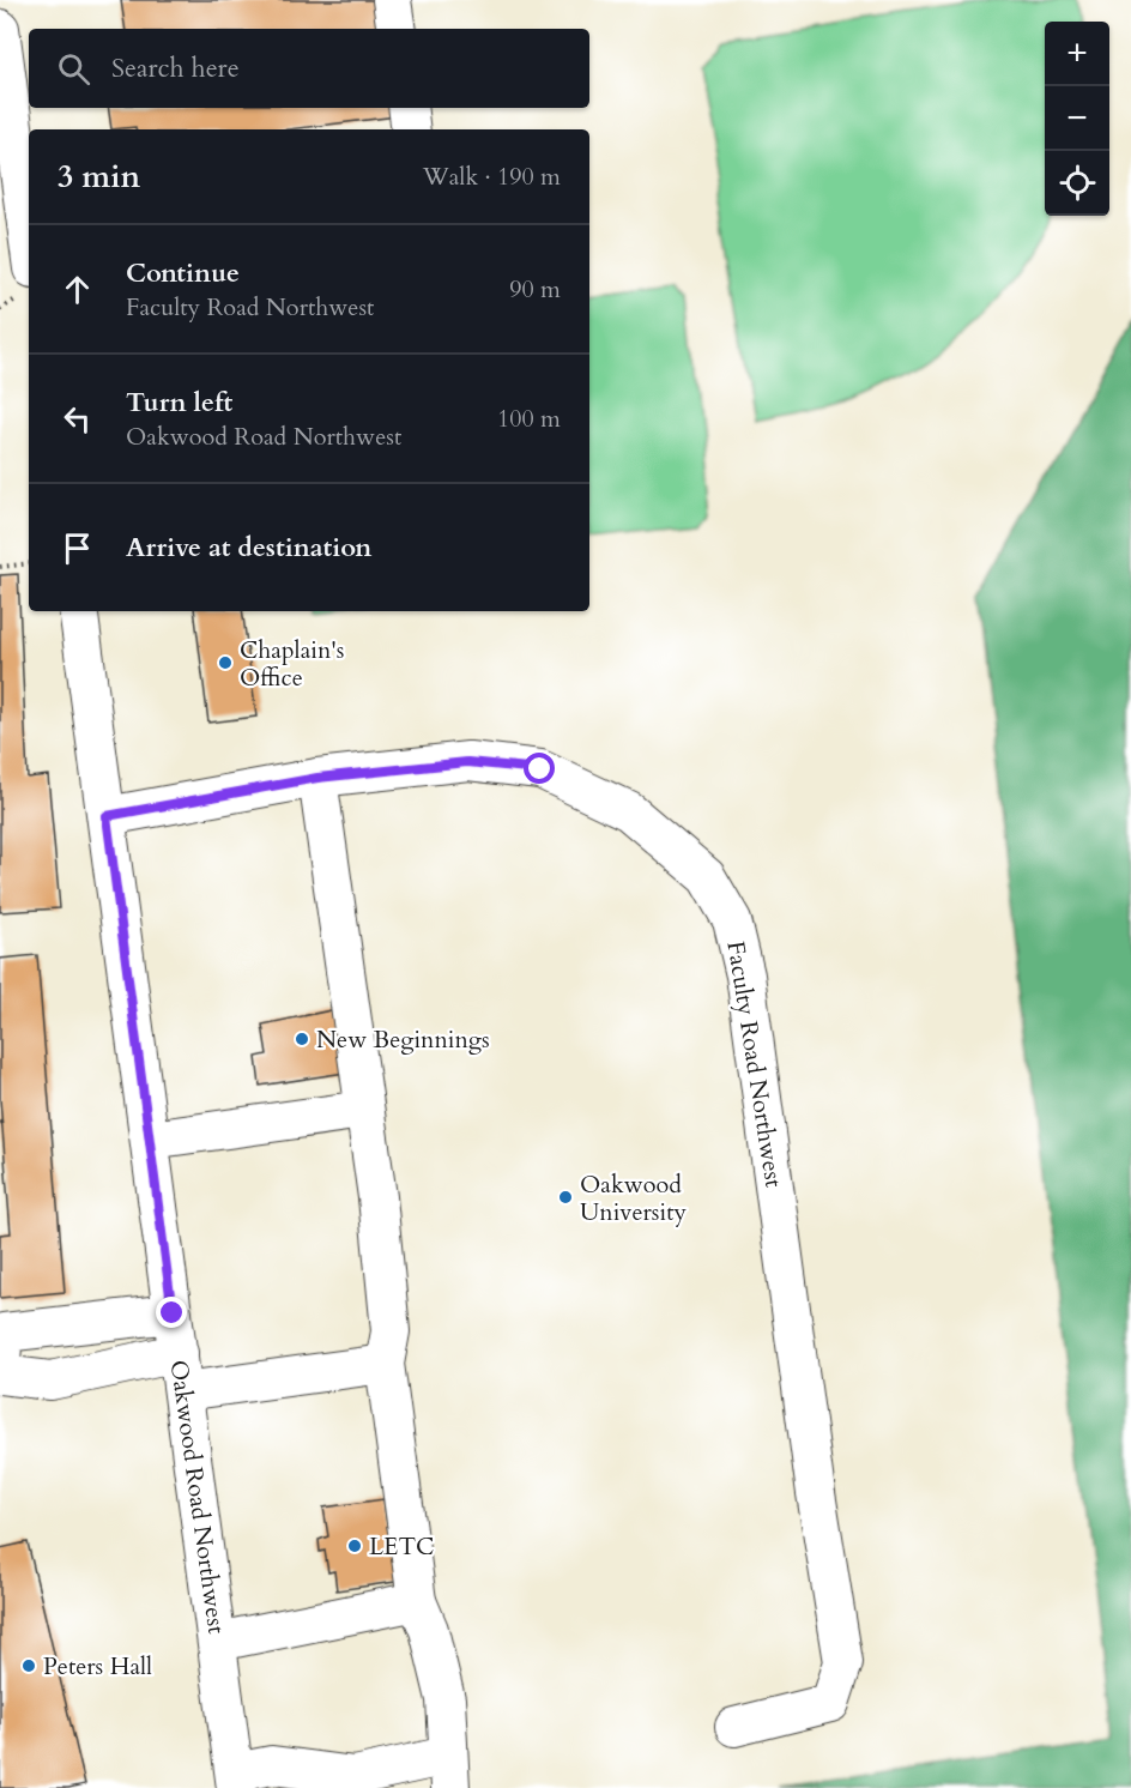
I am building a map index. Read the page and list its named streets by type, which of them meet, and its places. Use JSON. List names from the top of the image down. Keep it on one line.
{"streets":{"street":["Faculty Road Northwest","Oakwood Road Northwest"]},"crossings":[["Faculty Road Northwest","Oakwood Road Northwest"]],"places":["Chaplain's Office","New Beginnings","Oakwood University","LETC","Peters Hall"],"page":{"map_buttons":["+","−"],"search":"Search here","heading":["3 min","Walk · 190 m"],"list":[["Continue","Faculty Road Northwest","90 m"],["Turn left","Oakwood Road Northwest","100 m"],"Arrive at destination"]}}
